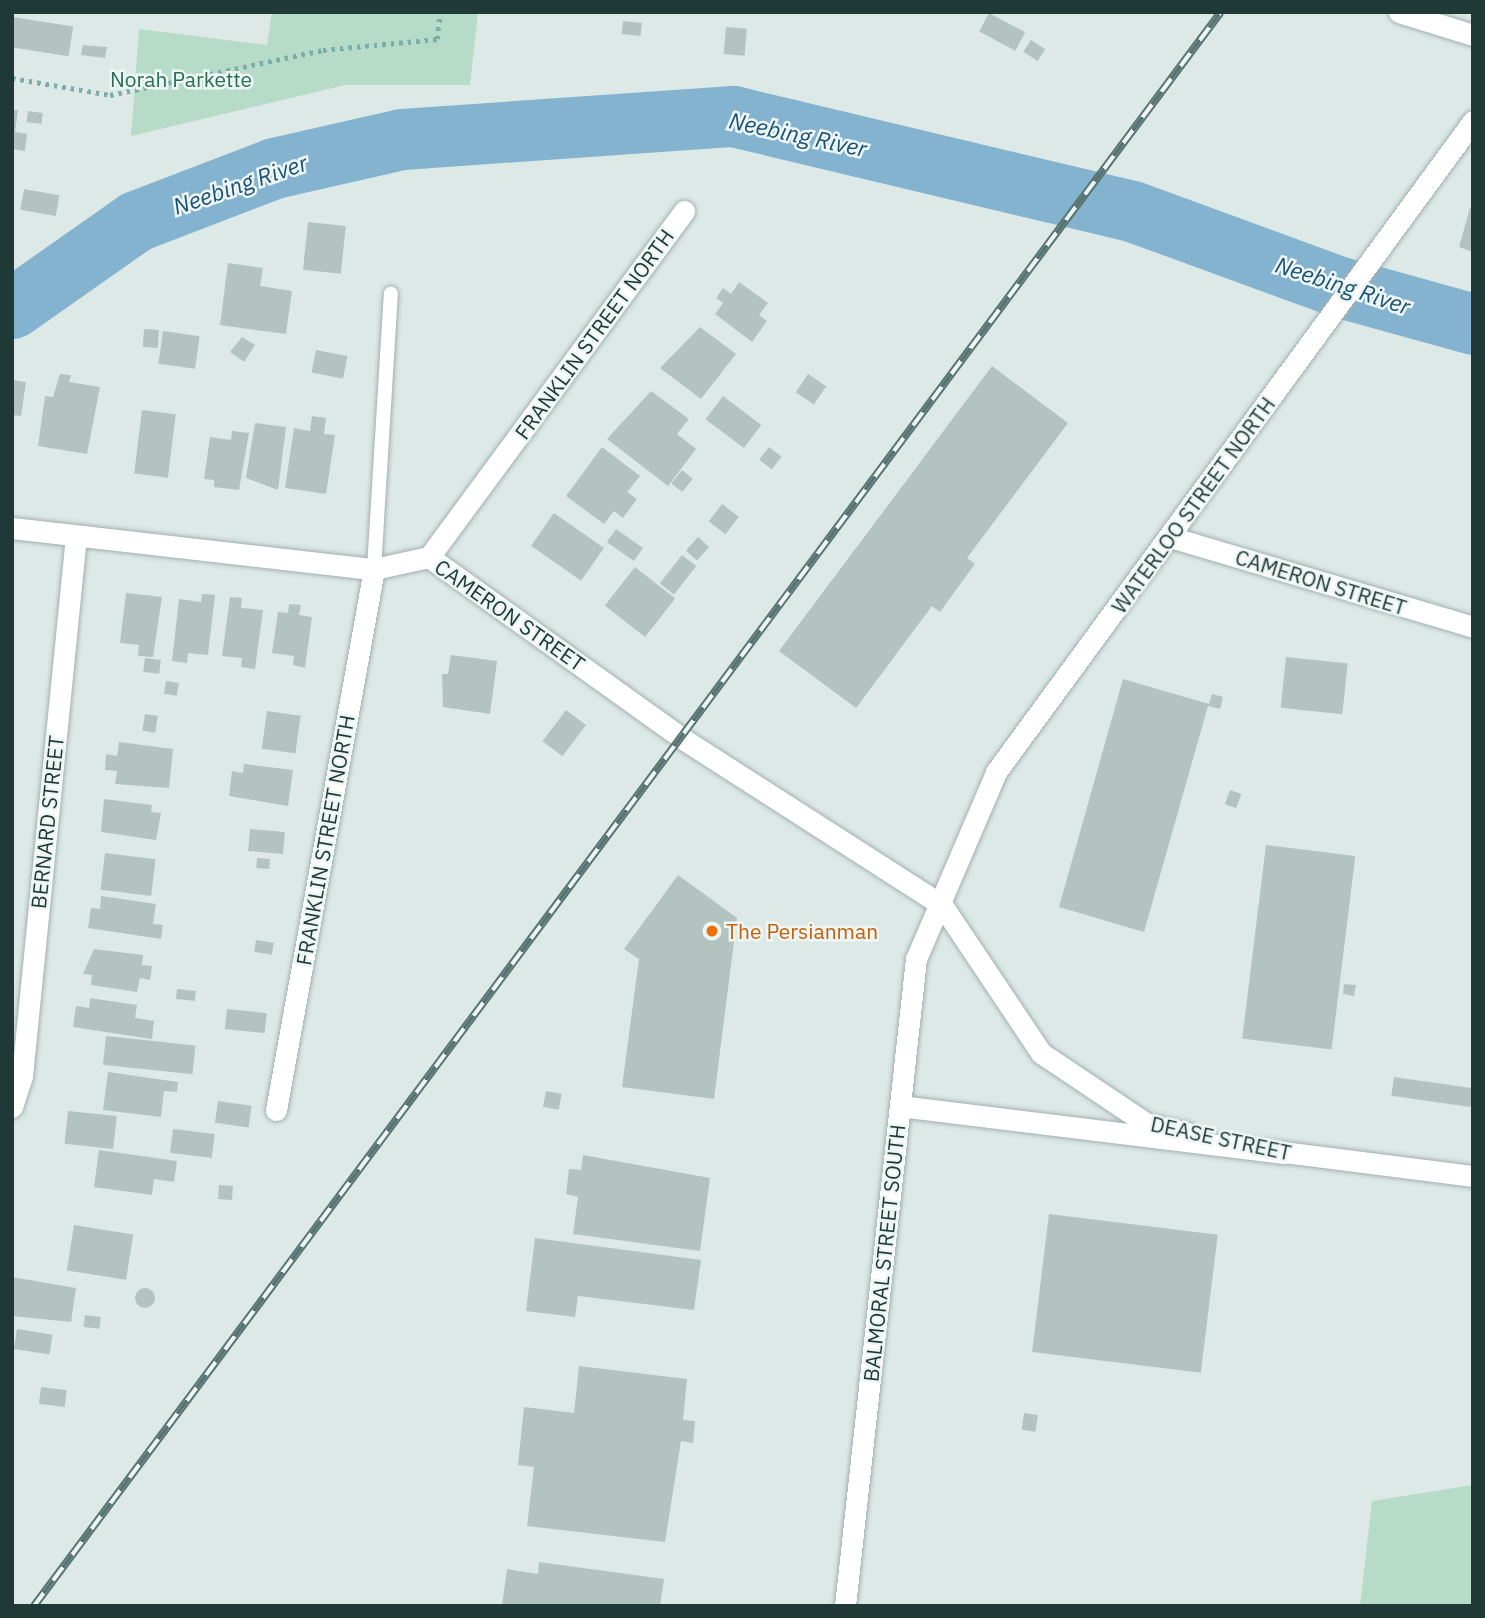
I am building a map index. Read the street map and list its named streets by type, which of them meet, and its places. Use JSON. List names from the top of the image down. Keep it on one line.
{"streets":{"street":["FRANKLIN STREET NORTH","WATERLOO STREET NORTH","CAMERON STREET","BERNARD STREET","DEASE STREET","BALMORAL STREET SOUTH"]},"crossings":[["FRANKLIN STREET NORTH","CAMERON STREET"],["WATERLOO STREET NORTH","CAMERON STREET"],["WATERLOO STREET NORTH","DEASE STREET"],["WATERLOO STREET NORTH","BALMORAL STREET SOUTH"],["CAMERON STREET","BERNARD STREET"],["CAMERON STREET","DEASE STREET"],["CAMERON STREET","BALMORAL STREET SOUTH"],["DEASE STREET","BALMORAL STREET SOUTH"]],"water":["Neebing River"],"parks":["Norah Parkette"],"places":["The Persianman"]}
